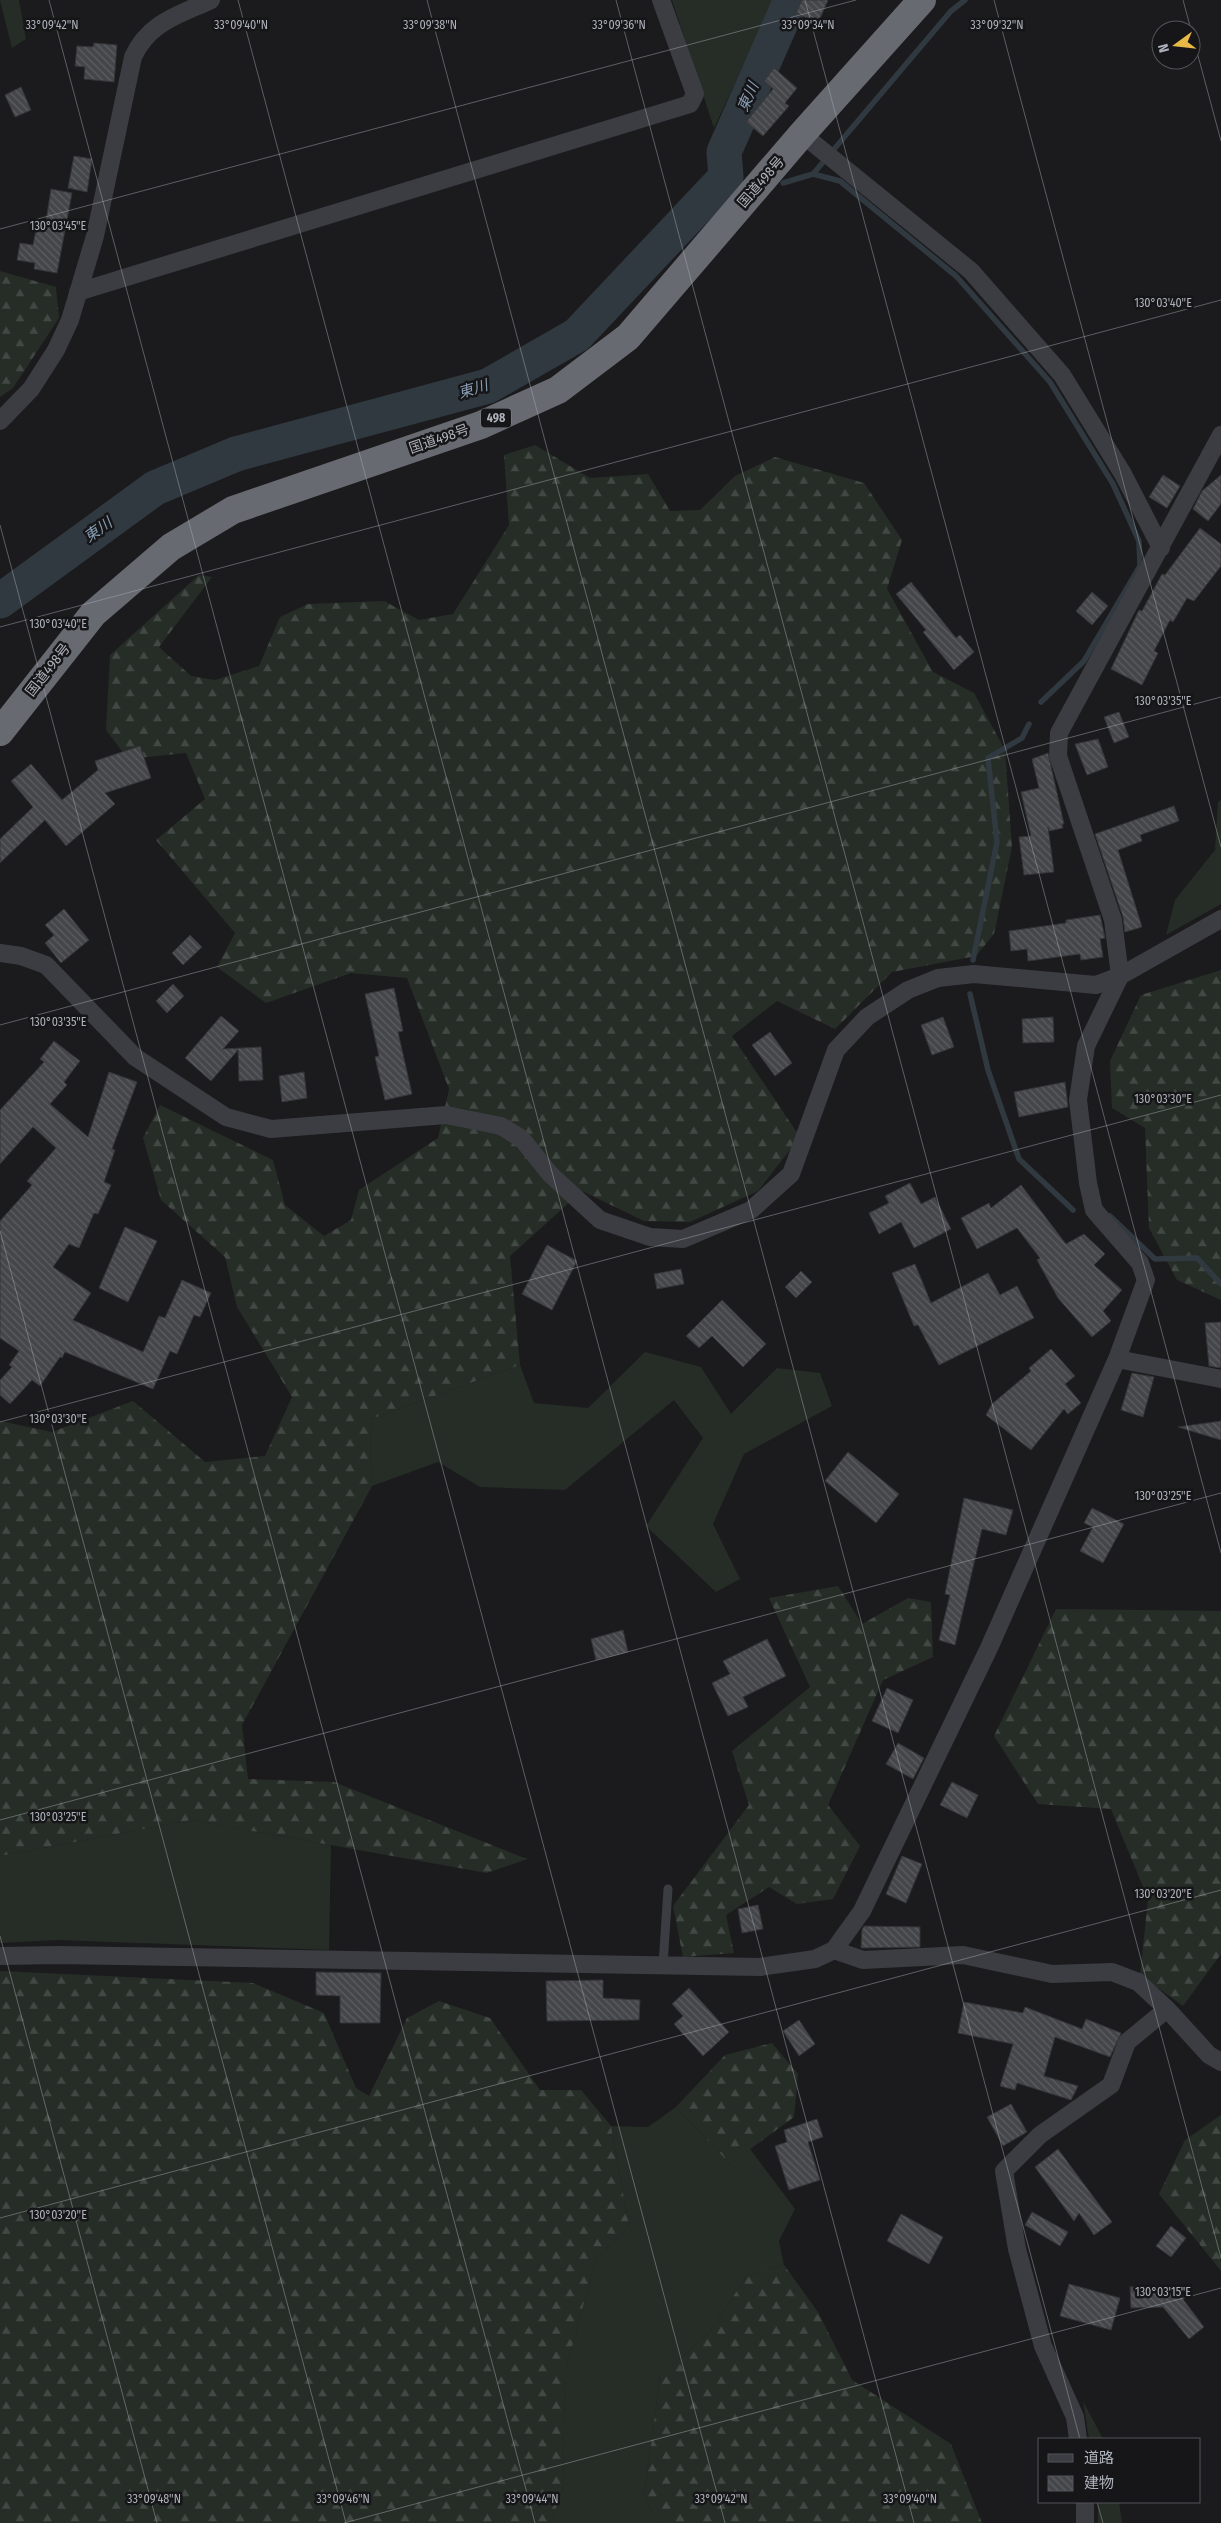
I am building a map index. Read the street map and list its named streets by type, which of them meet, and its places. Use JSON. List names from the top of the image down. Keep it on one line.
{"streets":{"highway":["国道498号","498"]},"water":["東川"],"legend":["道路","建物"],"north":"left","coordinates":["33°09'42\"N","33°09'40\"N","33°09'38\"N","33°09'36\"N","33°09'34\"N","33°09'32\"N","130°03'45\"E","130°03'40\"E","130°03'35\"E","130°03'30\"E","130°03'25\"E","130°03'20\"E","130°03'15\"E","33°09'48\"N","33°09'46\"N","33°09'44\"N"]}
